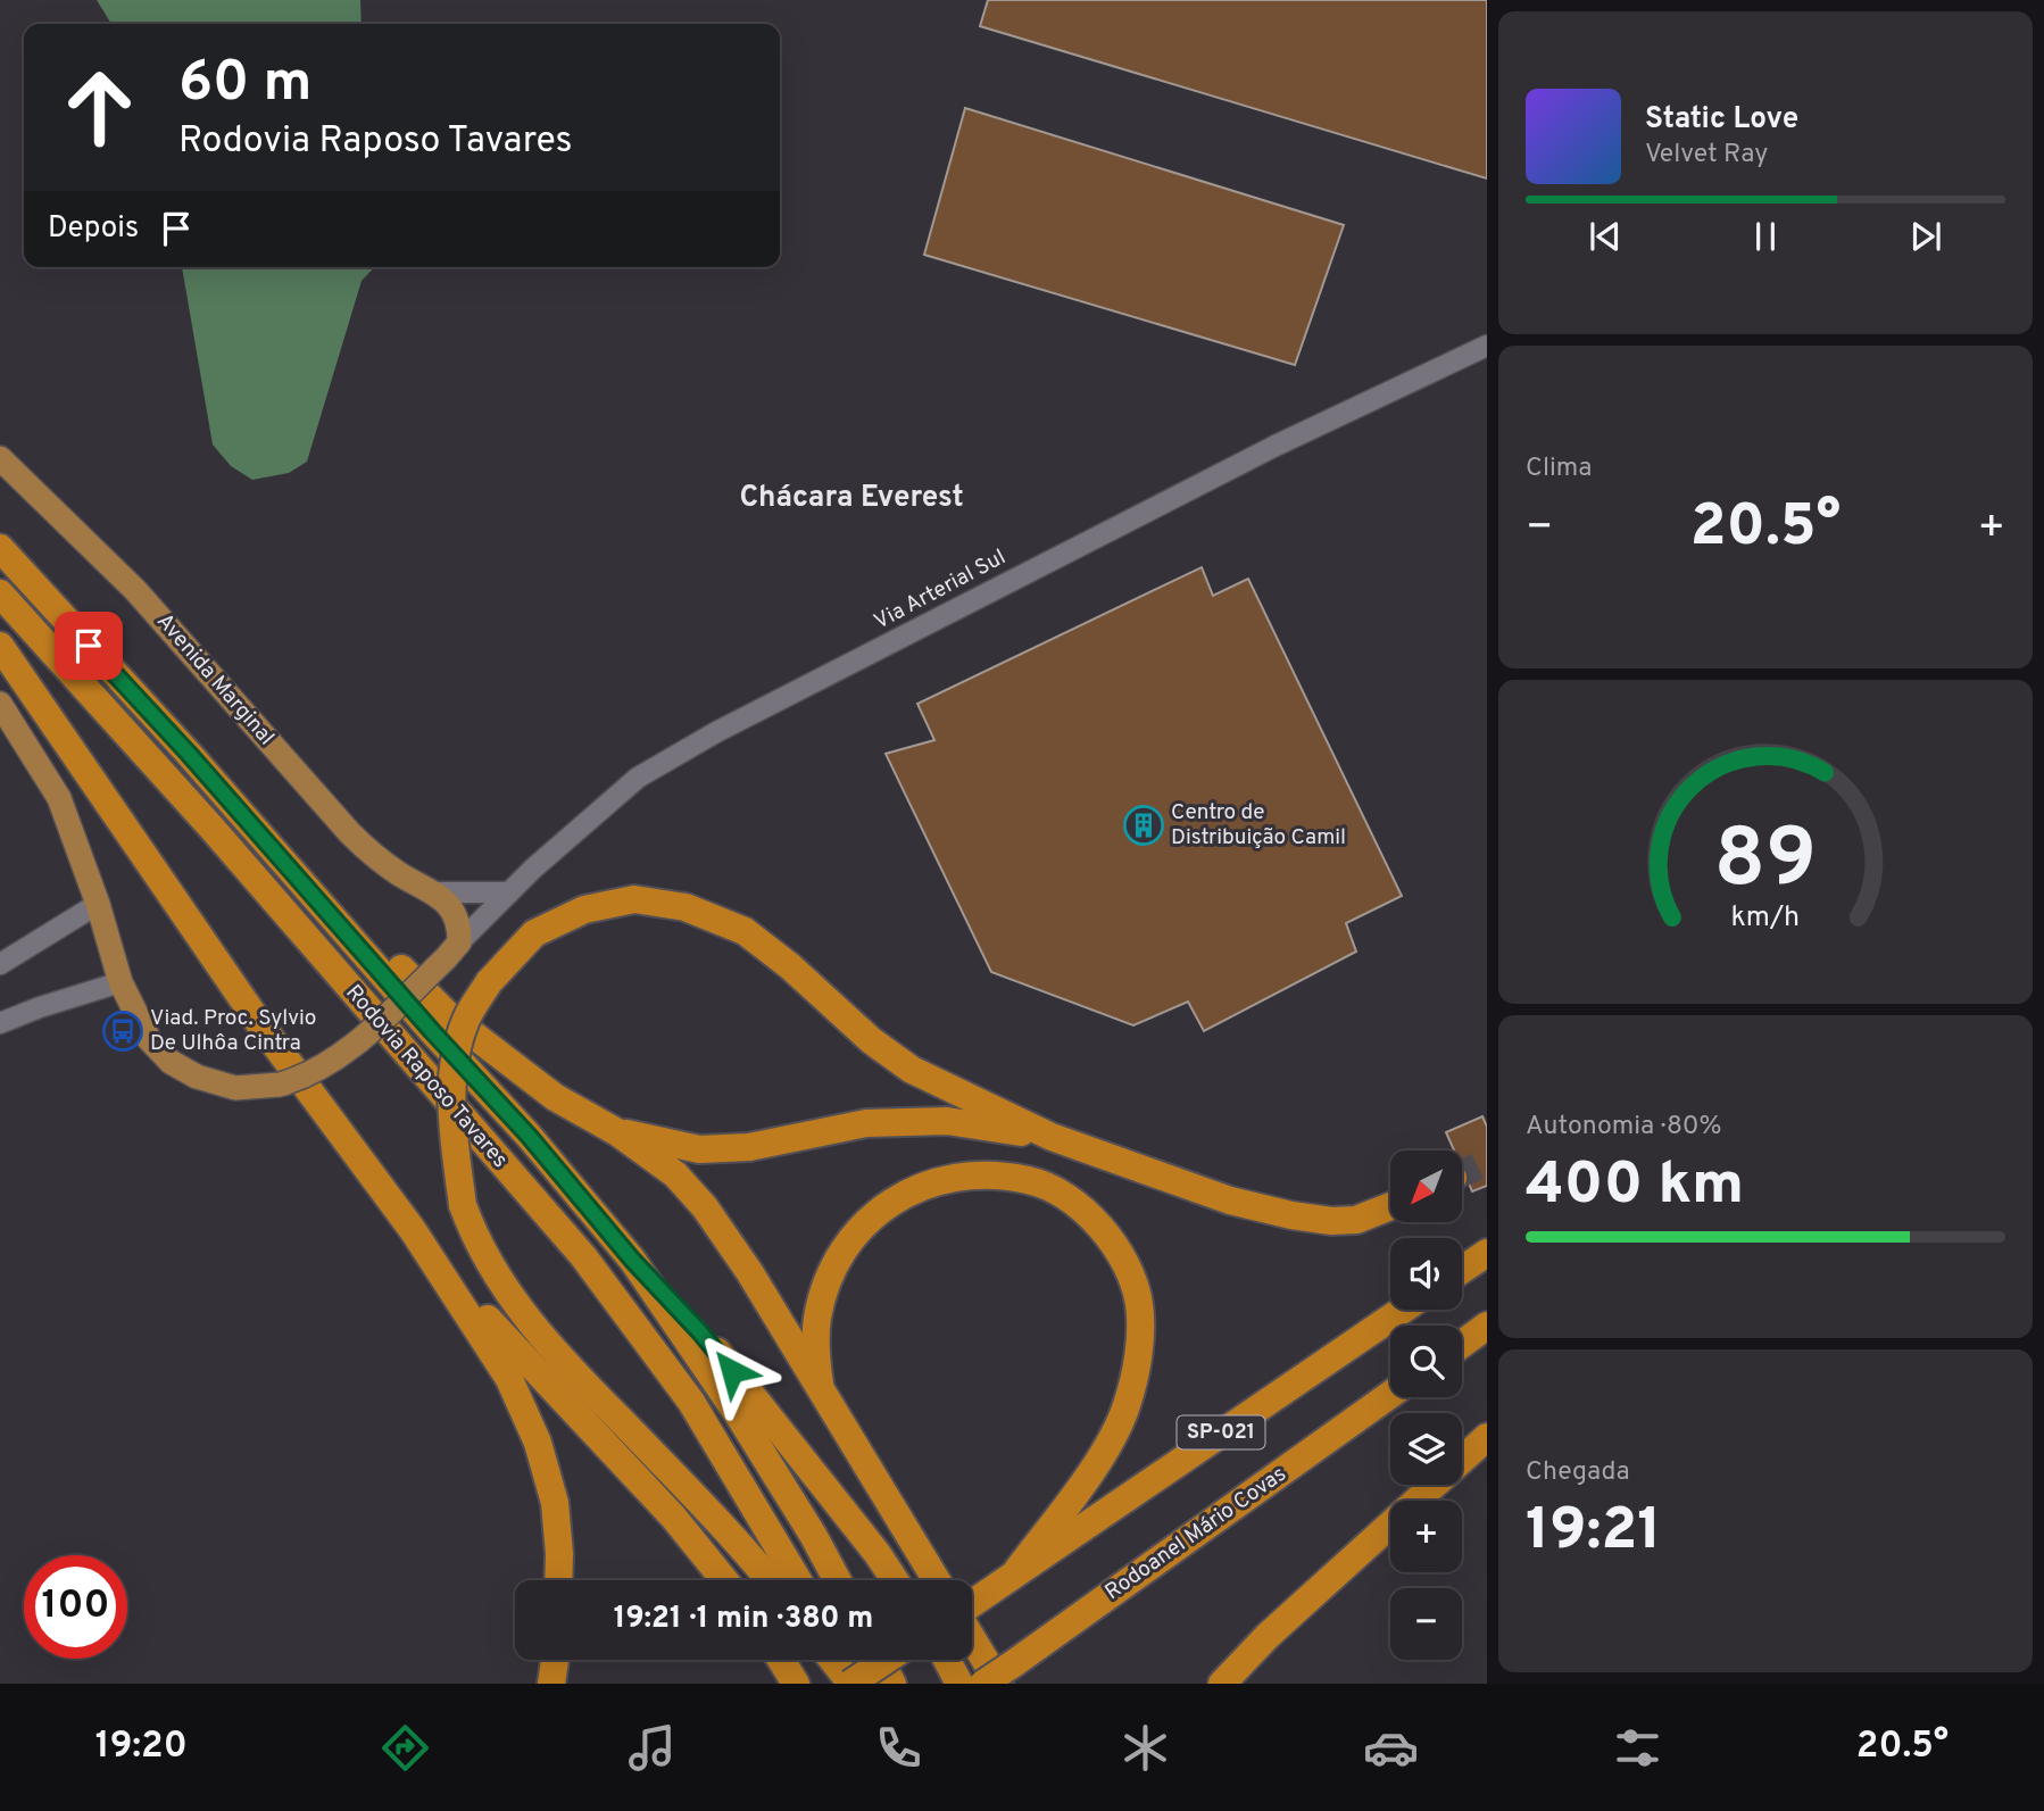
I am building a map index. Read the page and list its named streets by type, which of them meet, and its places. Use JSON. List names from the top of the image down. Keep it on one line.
{"streets":{"highway":["Rodovia Raposo Tavares","SP-021","Rodoanel Mário Covas"],"main road":["Avenida Marginal"],"street":["Via Arterial Sul"]},"crossings":[["Via Arterial Sul","Avenida Marginal"]],"districts":["Chácara Everest"],"places":{"building":["Centro de Distribuição Camil"],"bus stop":["Viad. Proc. Sylvio De Ulhôa Cintra"]},"north":"bottom left","page":{"turn":["60 m","Rodovia Raposo Tavares"],"song":["Static Love","Velvet Ray"],"then":"Depois","tile":["Clima",["Autonomia · 80%","400 km"],["Chegada","19:21"]],"heat":["−","20.5°","+"],"map_buttons":["+","−"],"limit":"100","trip":"19:21 · 1 min · 380 m","tabs":["19:20","20.5°"],"gauge":["89","km/h"]}}
